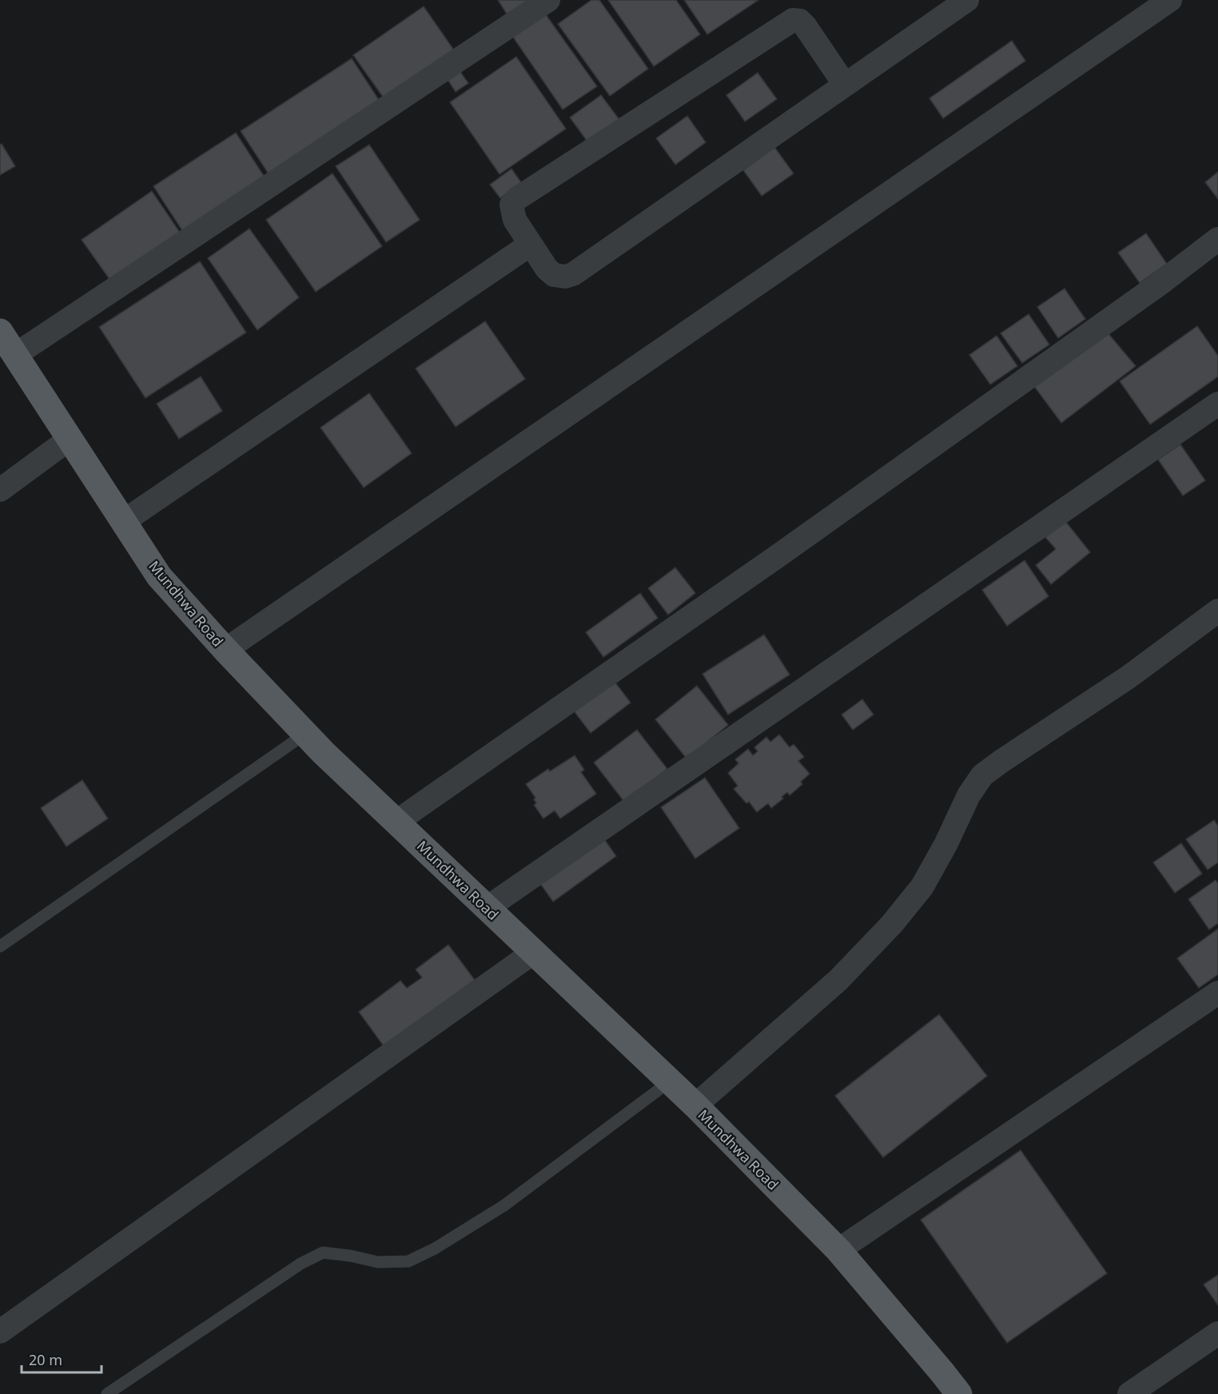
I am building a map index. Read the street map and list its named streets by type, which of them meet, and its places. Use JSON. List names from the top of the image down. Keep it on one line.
{"streets":{"main road":["Mundhwa Road"]},"scale_bar":"20 m"}
